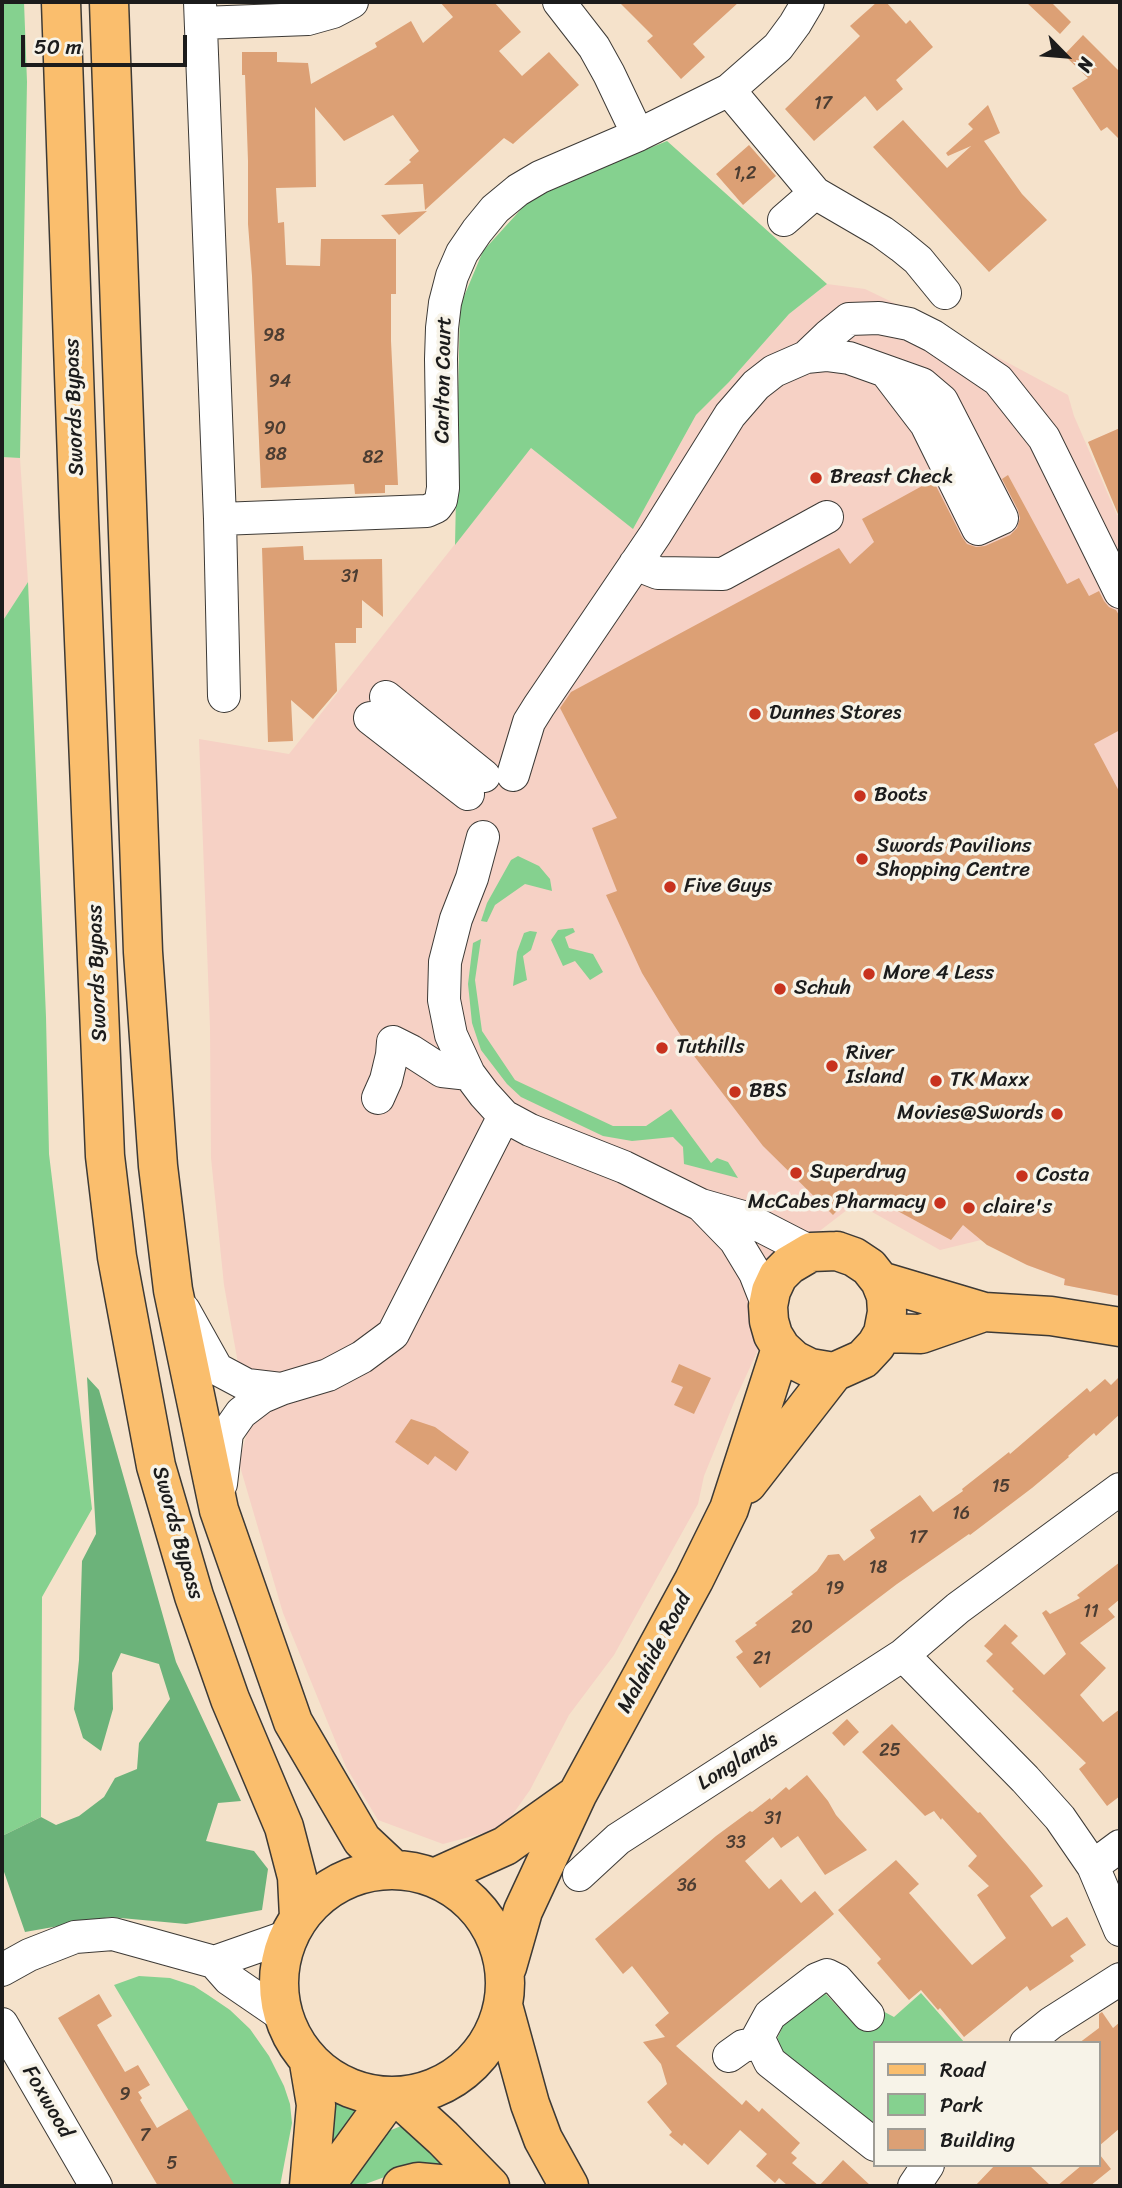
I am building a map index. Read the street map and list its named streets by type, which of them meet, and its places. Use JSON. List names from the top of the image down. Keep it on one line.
{"streets":{"main road":["Swords Bypass","Malahide Road"],"street":["Carlton Court","Longlands","Foxwood"]},"crossings":[["Swords Bypass","Malahide Road"]],"places":["Breast Check","Dunnes Stores","Boots","Swords Pavilions Shopping Centre","Five Guys","More 4 Less","Schuh","Tuthills","River Island","TK Maxx","BBS","Movies@Swords","Superdrug","Costa","McCabes Pharmacy","claire's"],"house_numbers":["17","1,2","98","94","90","88","82","31","15","16","17","18","19","11","20","21","25","31","33","36","9","7","5"],"legend":["Road","Park","Building"],"scale_bar":"50 m","north":"bottom right"}
